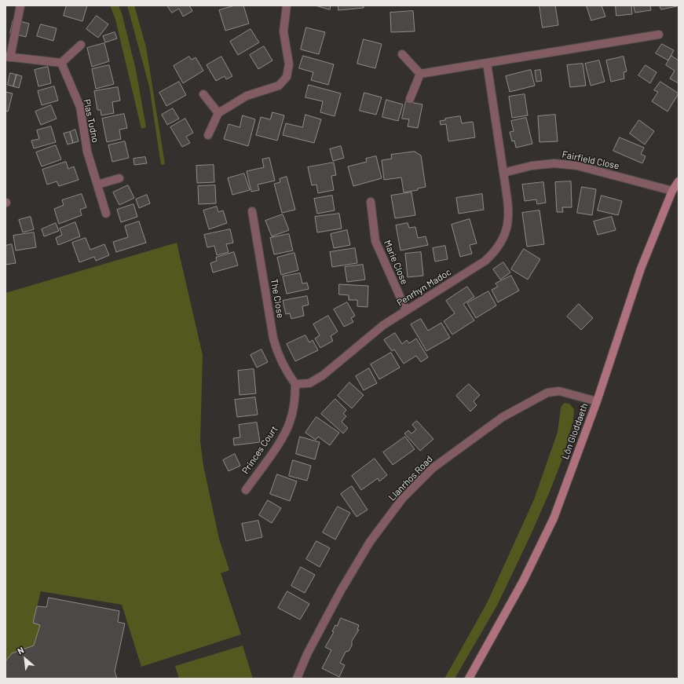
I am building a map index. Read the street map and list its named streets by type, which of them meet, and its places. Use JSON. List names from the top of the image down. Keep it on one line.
{"streets":{"street":["Plas Tudno","Fairfield Close","Marie Close","Penrhyn Madoc","The Close","Lôn Gloddaeth","Princes Court","Llanrhos Road"]},"crossings":[["Fairfield Close","Penrhyn Madoc"],["Fairfield Close","Lôn Gloddaeth"],["Marie Close","Penrhyn Madoc"],["Penrhyn Madoc","The Close"],["Penrhyn Madoc","Princes Court"],["The Close","Princes Court"],["Lôn Gloddaeth","Llanrhos Road"]],"north":"top left"}
